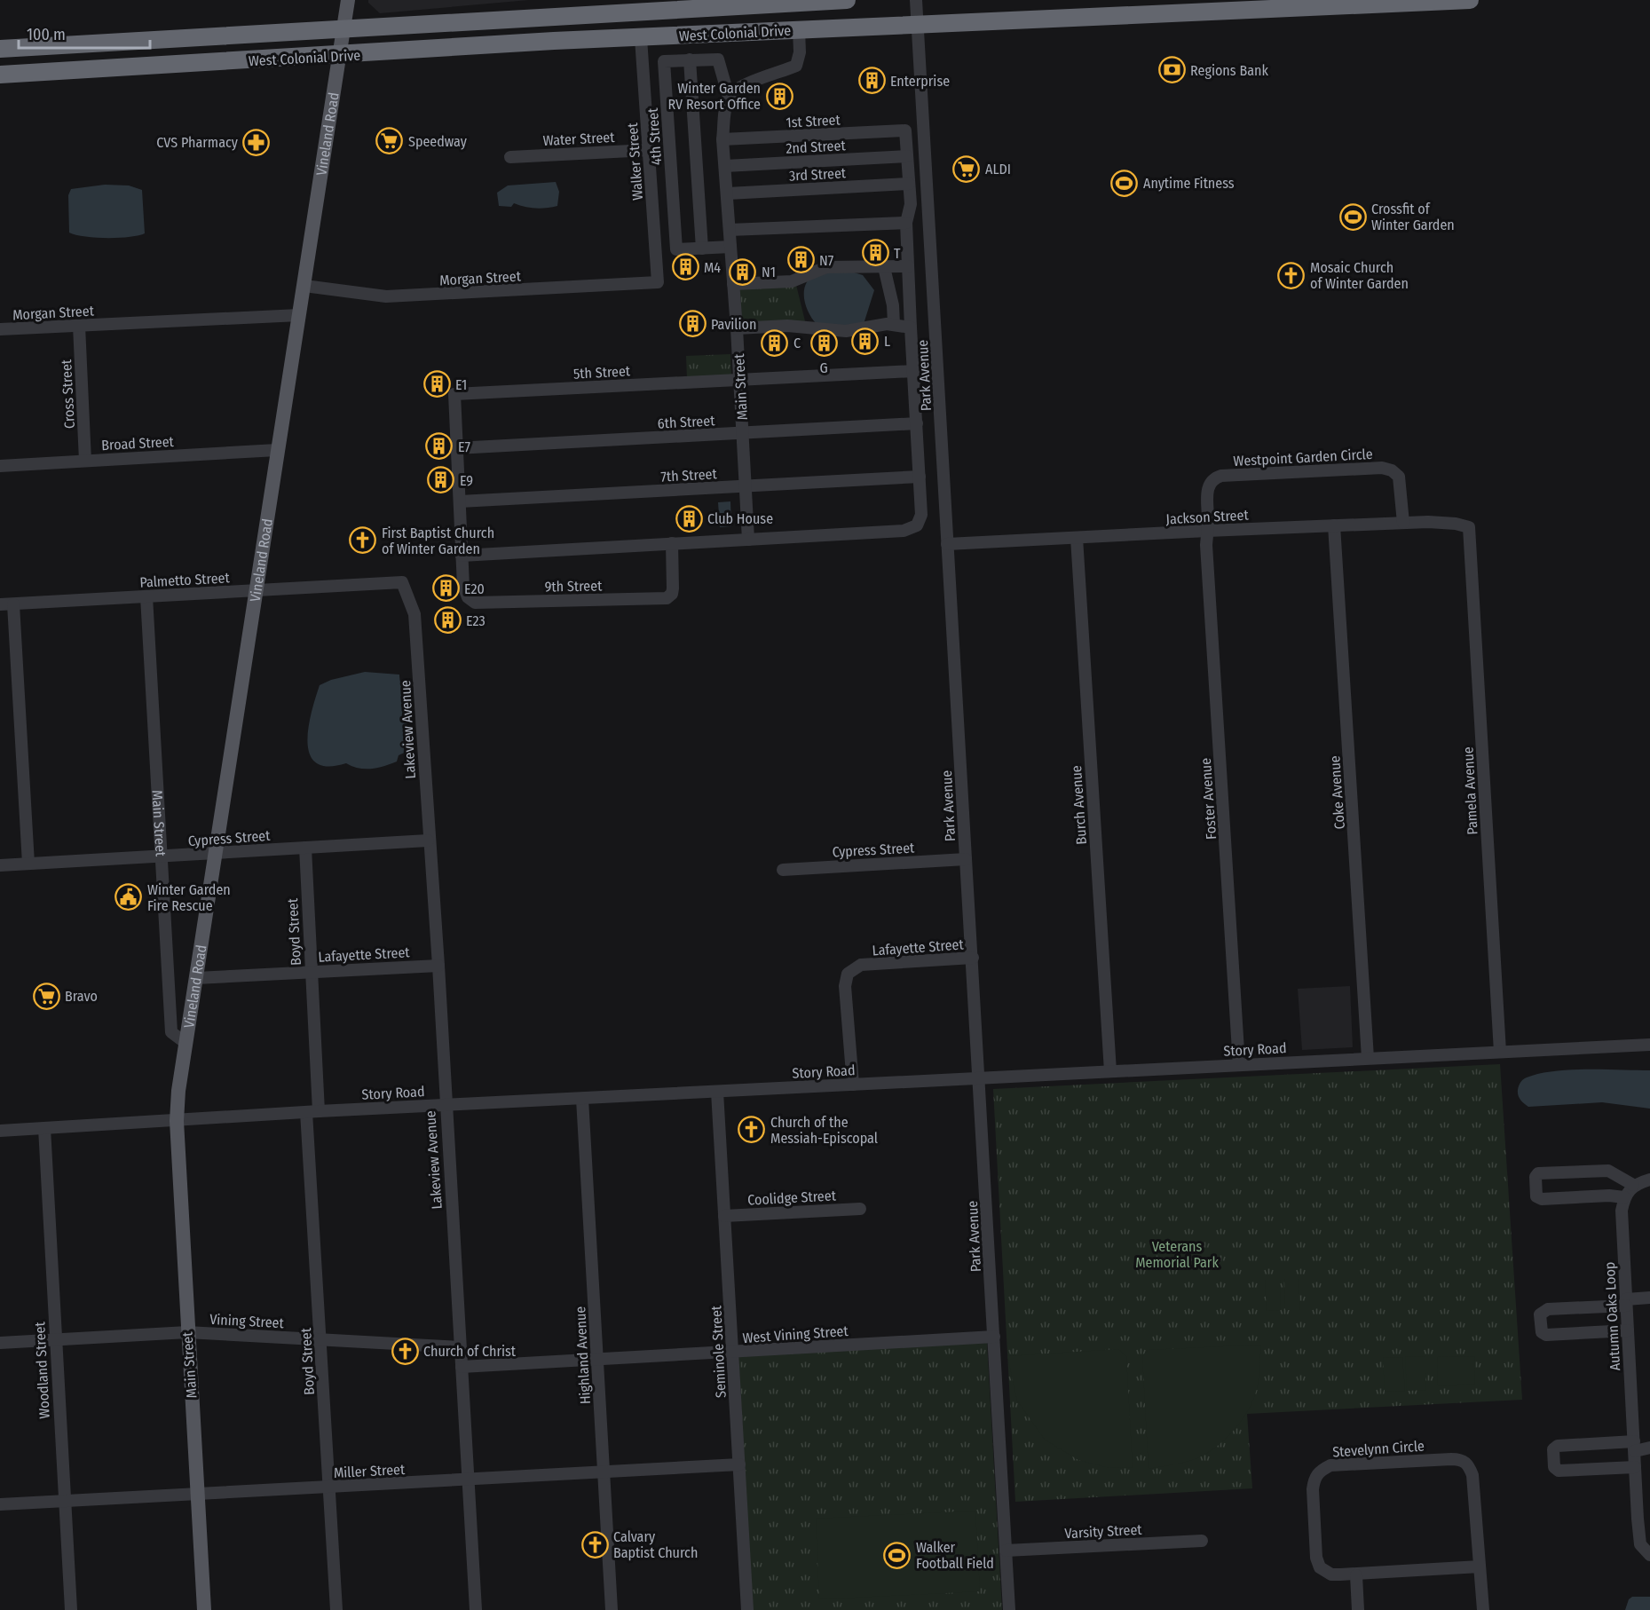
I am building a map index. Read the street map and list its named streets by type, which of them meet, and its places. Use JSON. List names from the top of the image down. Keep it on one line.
{"streets":{"highway":["West Colonial Drive"],"main road":["Vineland Road","Main Street"],"street":["1st Street","4th Street","Water Street","2nd Street","Walker Street","3rd Street","Morgan Street","5th Street","Park Avenue","Cross Street","6th Street","Broad Street","Westpoint Garden Circle","7th Street","Jackson Street","Palmetto Street","9th Street","Lakeview Avenue","Pamela Avenue","Coke Avenue","Foster Avenue","Burch Avenue","Cypress Street","Boyd Street","Lafayette Street","Story Road","Coolidge Street","Autumn Oaks Loop","Vining Street","West Vining Street","Seminole Street","Highland Avenue","Woodland Street","Stevelynn Circle","Miller Street","Varsity Street"]},"crossings":[["West Colonial Drive","Vineland Road"],["West Colonial Drive","Walker Street"],["West Colonial Drive","Park Avenue"],["1st Street","2nd Street"],["1st Street","Main Street"],["Vineland Road","Morgan Street"],["Vineland Road","Main Street"],["Vineland Road","Broad Street"],["Vineland Road","Palmetto Street"],["Vineland Road","Cypress Street"],["Vineland Road","Lafayette Street"],["Vineland Road","Story Road"],["4th Street","Main Street"],["Water Street","Walker Street"],["2nd Street","Main Street"],["Walker Street","Morgan Street"],["3rd Street","Main Street"],["Morgan Street","Cross Street"],["5th Street","Main Street"],["5th Street","6th Street"],["5th Street","7th Street"],["5th Street","9th Street"],["Park Avenue","Jackson Street"],["Park Avenue","Cypress Street"],["Park Avenue","Lafayette Street"],["Park Avenue","Story Road"],["Park Avenue","West Vining Street"],["Park Avenue","Varsity Street"],["Main Street","6th Street"],["Main Street","7th Street"],["Main Street","Palmetto Street"],["Main Street","Cypress Street"],["Main Street","Story Road"],["Main Street","Vining Street"],["Main Street","Miller Street"],["Cross Street","Broad Street"],["Westpoint Garden Circle","Jackson Street"],["Westpoint Garden Circle","Foster Avenue"],["Jackson Street","Pamela Avenue"],["Jackson Street","Coke Avenue"],["Jackson Street","Foster Avenue"],["Jackson Street","Burch Avenue"],["Palmetto Street","Lakeview Avenue"],["Lakeview Avenue","Cypress Street"],["Lakeview Avenue","Lafayette Street"],["Lakeview Avenue","Story Road"],["Lakeview Avenue","Vining Street"],["Lakeview Avenue","Miller Street"],["Pamela Avenue","Story Road"],["Coke Avenue","Story Road"],["Foster Avenue","Story Road"],["Burch Avenue","Story Road"],["Cypress Street","Boyd Street"],["Boyd Street","Lafayette Street"],["Boyd Street","Story Road"],["Boyd Street","Vining Street"],["Boyd Street","Miller Street"],["Lafayette Street","Story Road"],["Story Road","Seminole Street"],["Story Road","Highland Avenue"],["Story Road","Woodland Street"],["Coolidge Street","Seminole Street"],["Vining Street","Woodland Street"],["West Vining Street","Seminole Street"],["West Vining Street","Highland Avenue"],["Seminole Street","Miller Street"],["Highland Avenue","Miller Street"],["Woodland Street","Miller Street"]],"parks":["Veterans Memorial Park"],"places":{"bank":["Regions Bank"],"building":["Enterprise","Winter Garden RV Resort Office","T","N7","M4","N1","Pavilion","L","C","G","E1","E7","E9","Club House","E20","E23"],"supermarket":["Speedway","ALDI","Bravo"],"pharmacy":["CVS Pharmacy"],"sports":["Anytime Fitness","Crossfit of Winter Garden","Walker Football Field"],"church":["Mosaic Church of Winter Garden","First Baptist Church of Winter Garden","Church of the Messiah-Episcopal","Church of Christ","Calvary Baptist Church"],"public building":["Winter Garden Fire Rescue"]},"scale_bar":"100 m"}
